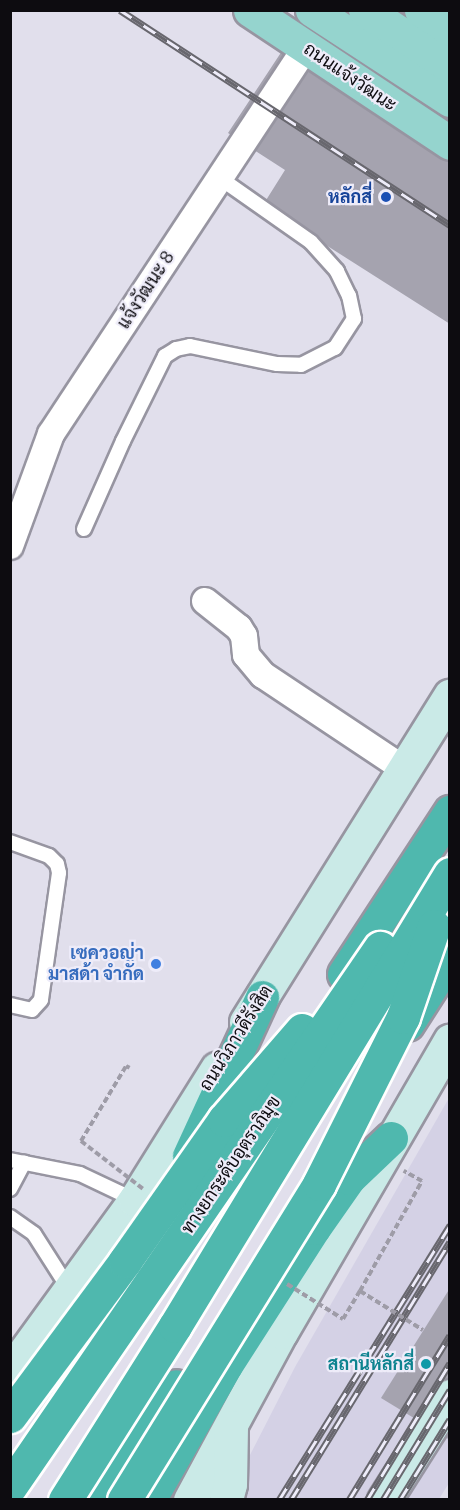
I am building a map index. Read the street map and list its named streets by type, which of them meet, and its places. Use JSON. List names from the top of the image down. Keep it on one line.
{"streets":{"highway":["ทางยกระดับอุตราภิมุข"],"main road":["ถนนแจ้งวัฒนะ","ถนนวิภาวดีรังสิต"],"street":["แจ้งวัฒนะ 8"]},"crossings":[["ถนนแจ้งวัฒนะ","แจ้งวัฒนะ 8"]],"places":["หลักสี่","เซควอญ่า มาสด้า จำกัด","สถานีหลักสี่"]}
